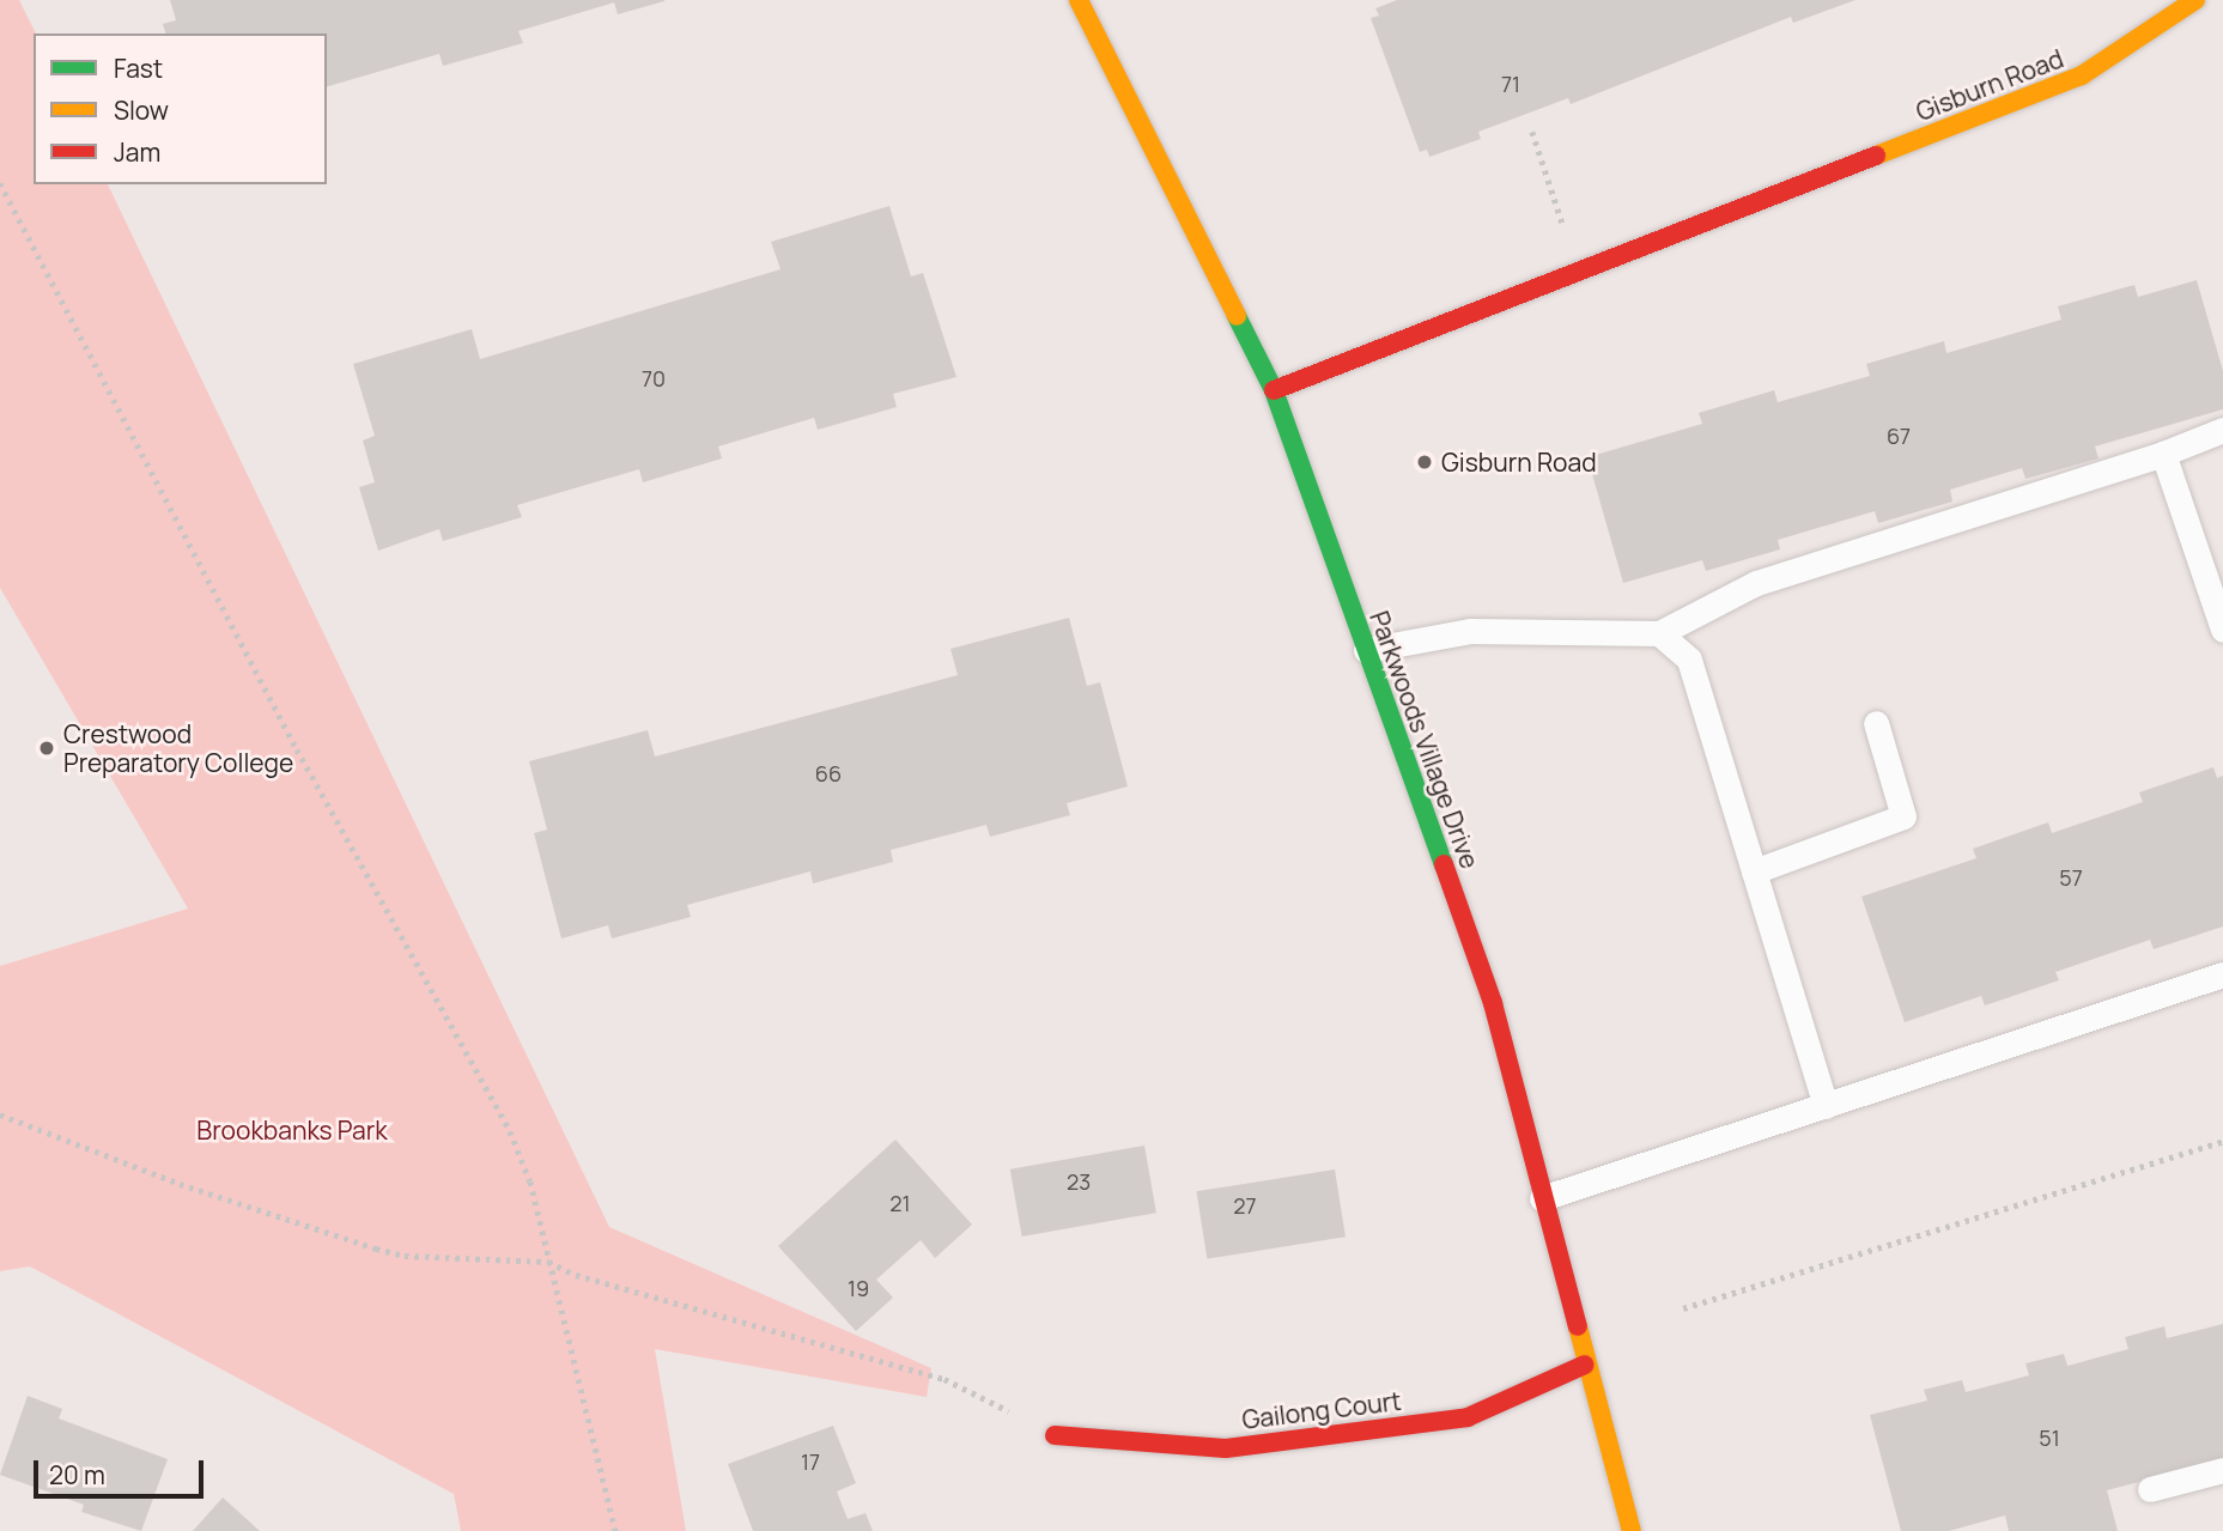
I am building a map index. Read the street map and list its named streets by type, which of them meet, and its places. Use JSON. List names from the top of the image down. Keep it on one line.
{"streets":{"main road":["Gisburn Road","Parkwoods Village Drive","Gailong Court"]},"crossings":[["Gisburn Road","Parkwoods Village Drive"],["Parkwoods Village Drive","Gailong Court"]],"parks":["Brookbanks Park"],"places":["Gisburn Road","Crestwood Preparatory College"],"house_numbers":["71","70","67","66","57","23","21","27","19","51","17"],"legend":["Fast","Slow","Jam"],"scale_bar":"20 m"}
